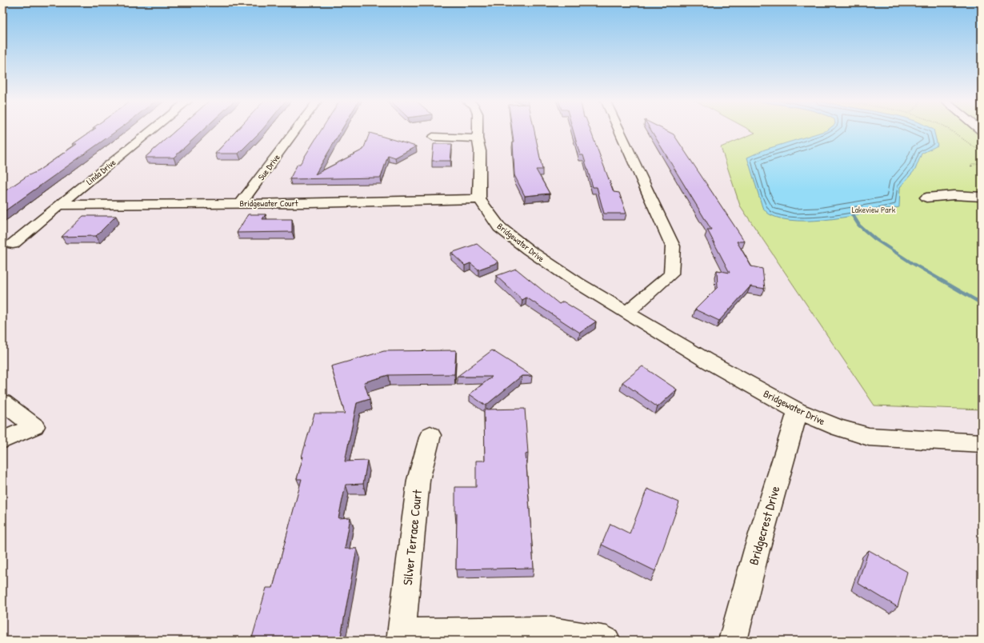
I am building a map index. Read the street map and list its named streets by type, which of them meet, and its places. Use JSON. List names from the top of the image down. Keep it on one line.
{"streets":{"street":["Sue Drive","Linda Drive","Bridgewater Court","Bridgewater Drive","Bridgecrest Drive","Silver Terrace Court"]},"crossings":[["Sue Drive","Bridgewater Court"],["Linda Drive","Bridgewater Court"],["Bridgewater Court","Bridgewater Drive"],["Bridgewater Drive","Bridgecrest Drive"]],"parks":["Lakeview Park"]}
